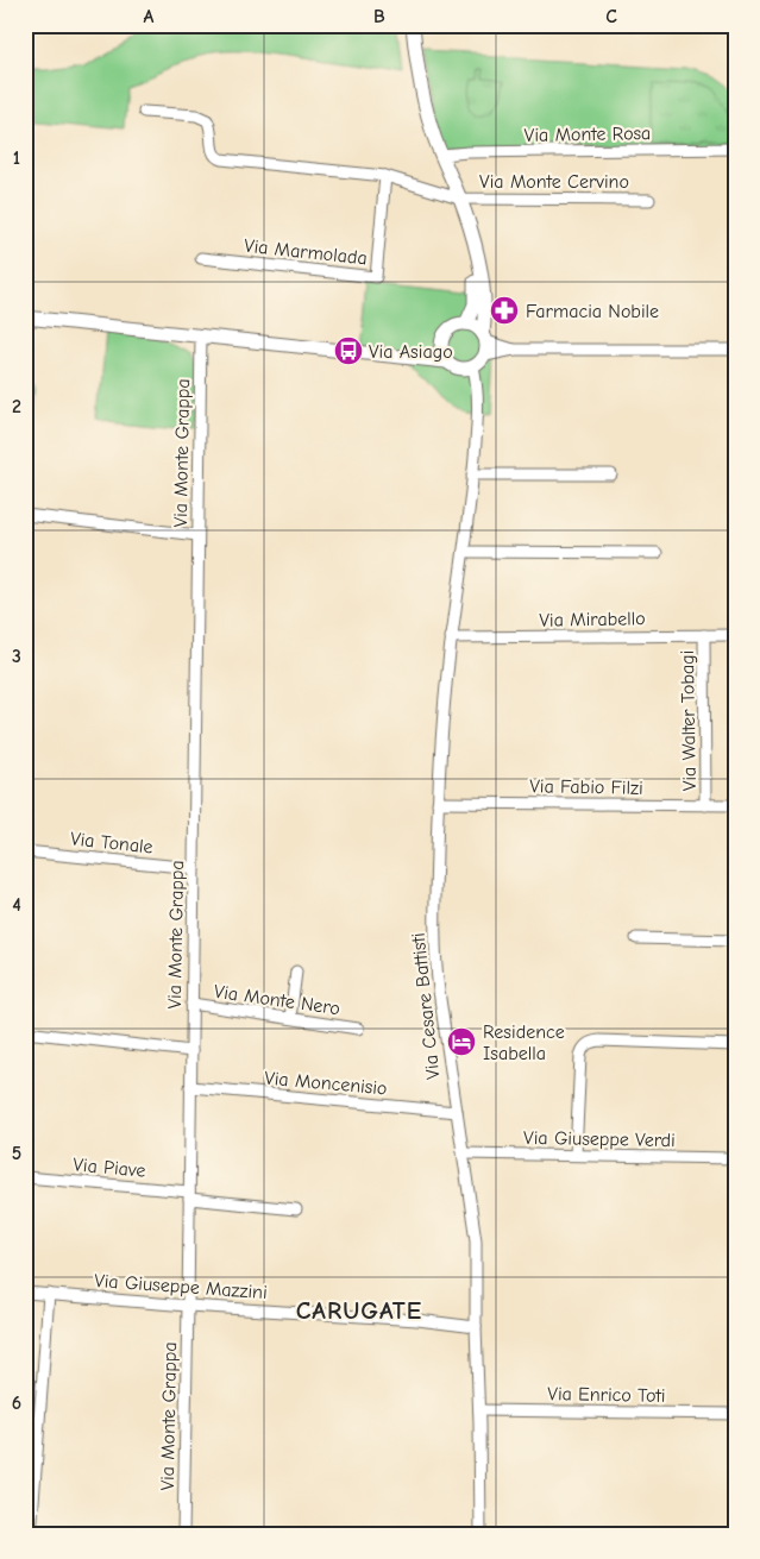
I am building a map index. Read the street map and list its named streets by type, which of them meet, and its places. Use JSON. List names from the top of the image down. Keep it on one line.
{"streets":{"street":["Via Monte Rosa","Via Monte Cervino","Via Marmolada","Via Monte Grappa","Via Mirabello","Via Walter Tobagi","Via Fabio Filzi","Via Tonale","Via Monte Nero","Via Cesare Battisti","Via Moncenisio","Via Giuseppe Verdi","Via Piave","Via Giuseppe Mazzini","Via Enrico Toti"]},"crossings":[["Via Monte Grappa","Via Tonale"],["Via Monte Grappa","Via Monte Nero"],["Via Monte Grappa","Via Moncenisio"],["Via Monte Grappa","Via Piave"],["Via Monte Grappa","Via Giuseppe Mazzini"],["Via Mirabello","Via Walter Tobagi"],["Via Mirabello","Via Cesare Battisti"],["Via Walter Tobagi","Via Fabio Filzi"],["Via Fabio Filzi","Via Cesare Battisti"],["Via Cesare Battisti","Via Moncenisio"],["Via Cesare Battisti","Via Giuseppe Verdi"],["Via Cesare Battisti","Via Giuseppe Mazzini"],["Via Cesare Battisti","Via Enrico Toti"]],"districts":["CARUGATE"],"places":{"pharmacy":["Farmacia Nobile"],"bus stop":["Via Asiago"],"hotel":["Residence Isabella"]},"grid":{"columns":["A","B","C"],"rows":["1","2","3","4","5","6"]}}
